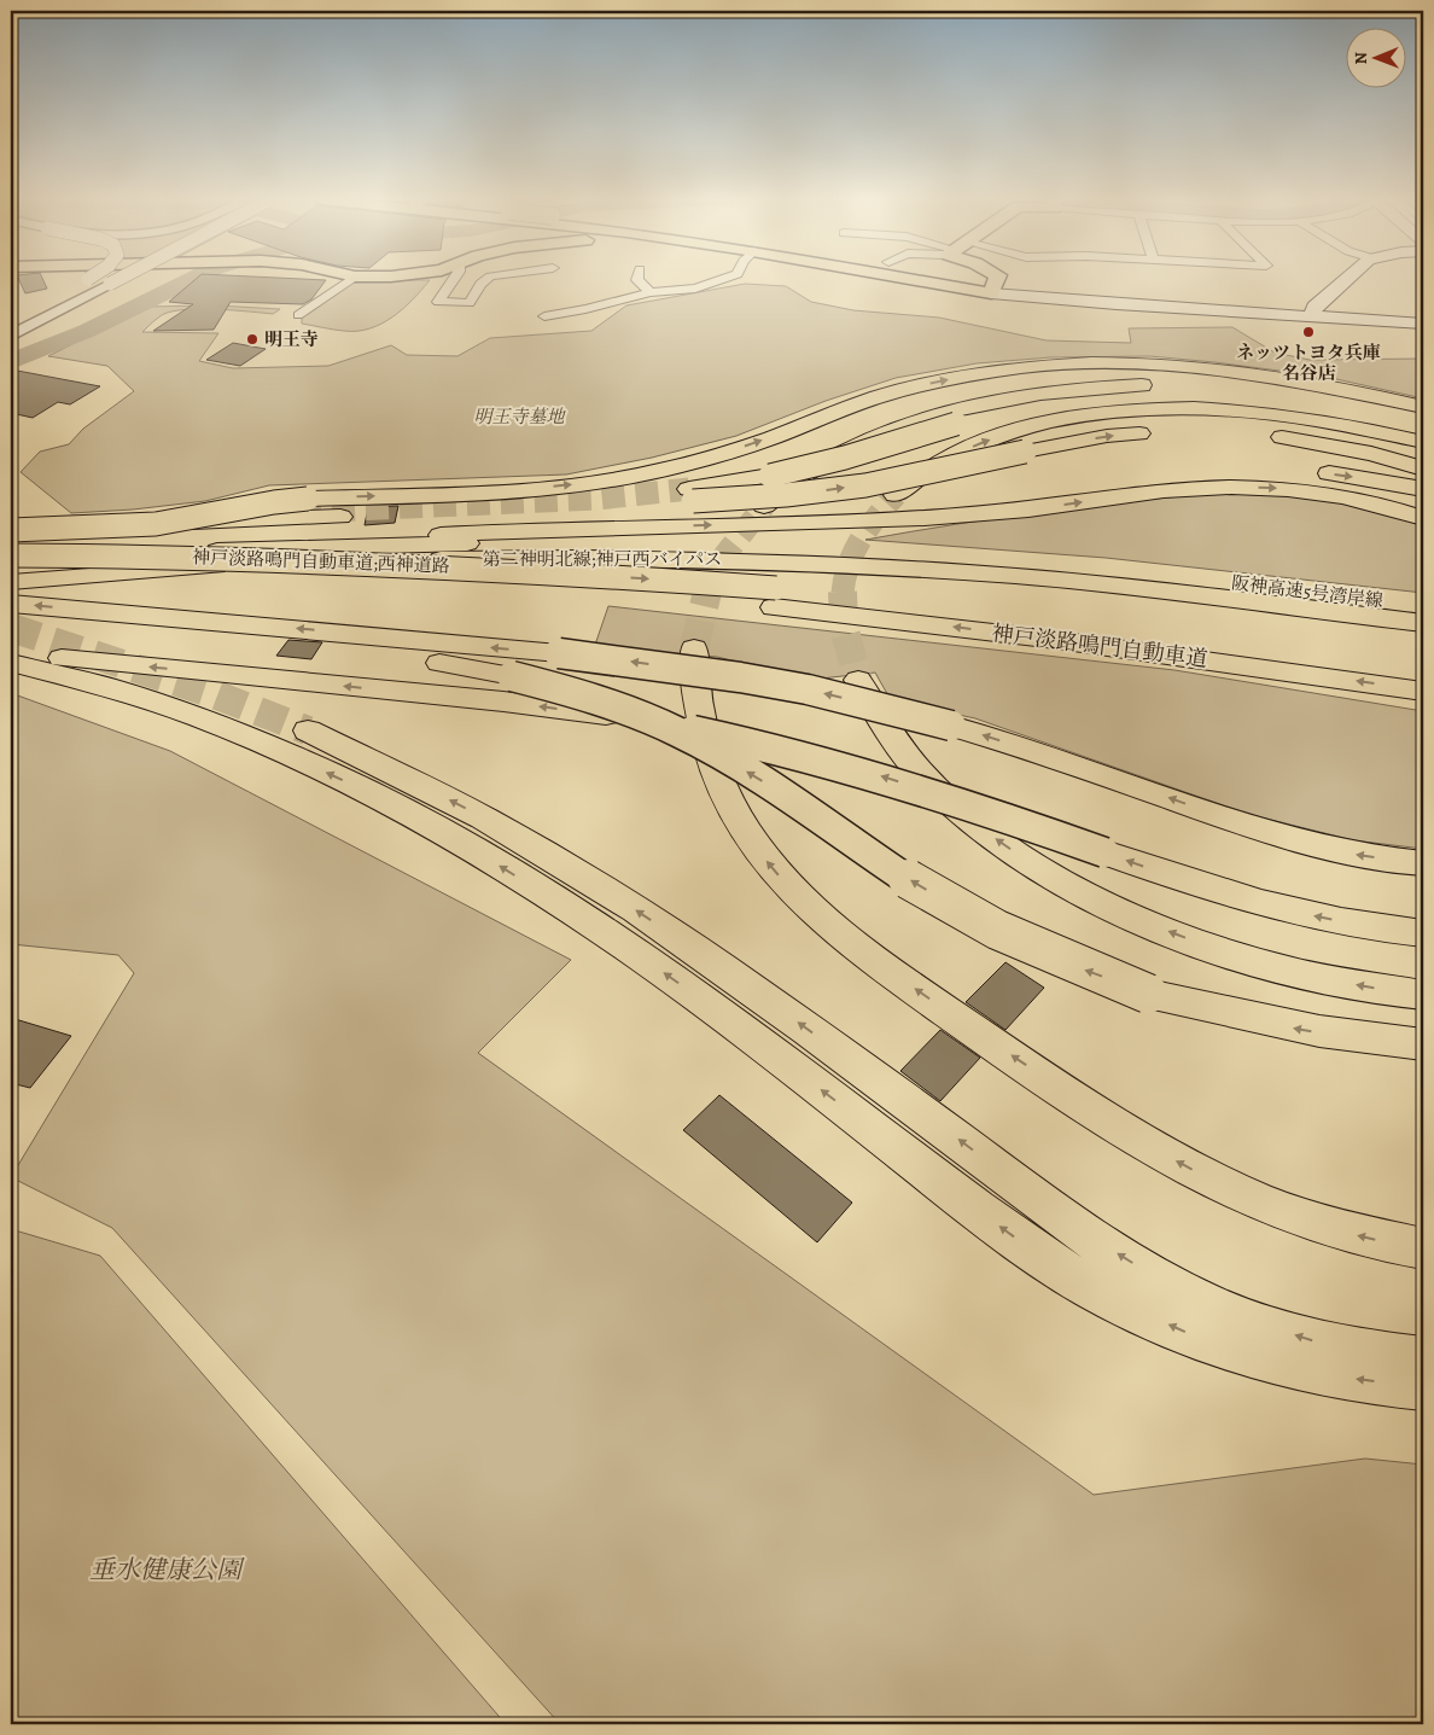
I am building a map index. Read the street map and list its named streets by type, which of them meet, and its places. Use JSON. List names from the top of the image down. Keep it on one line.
{"streets":{"highway":["第二神明北線;神戸西バイパス","神戸淡路鳴門自動車道;西神道路","阪神高速5号湾岸線","神戸淡路鳴門自動車道"]},"crossings":[["第二神明北線;神戸西バイパス","阪神高速5号湾岸線"],["神戸淡路鳴門自動車道;西神道路","神戸淡路鳴門自動車道"]],"parks":["明王寺墓地","垂水健康公園"],"places":["ネッツトヨタ兵庫 名谷店","明王寺"],"north":"left"}
